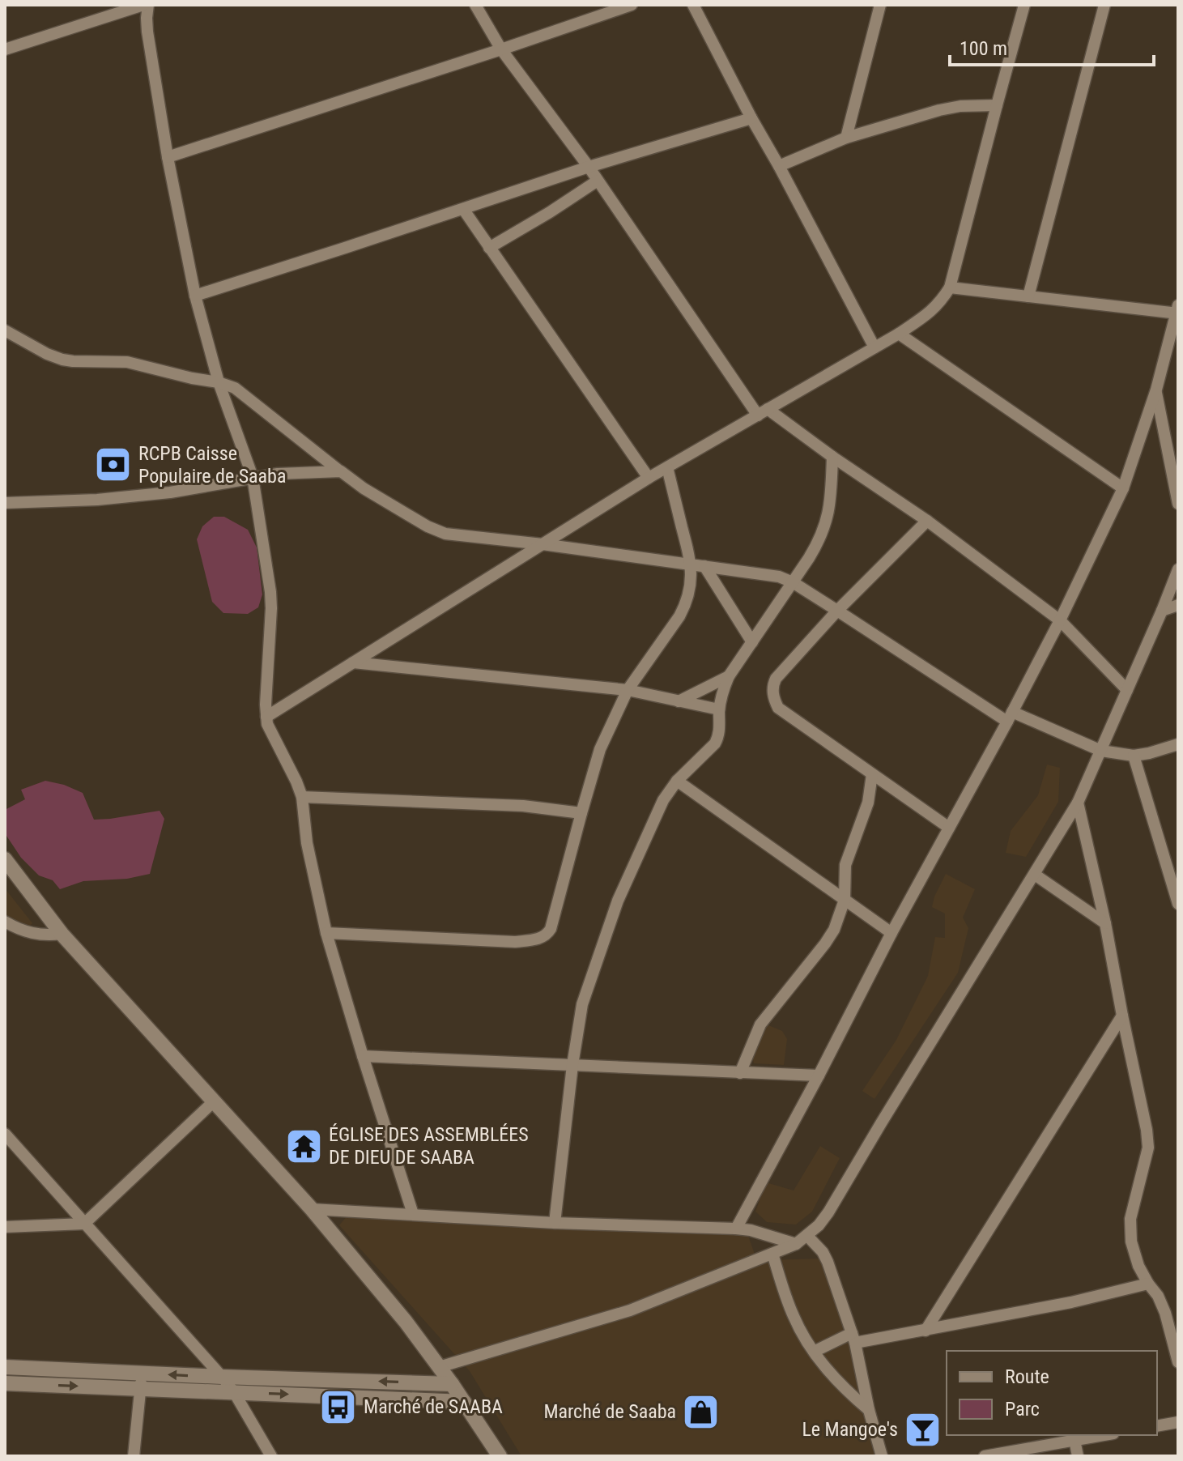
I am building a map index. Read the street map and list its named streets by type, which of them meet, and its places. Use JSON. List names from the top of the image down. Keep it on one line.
{"places":{"bank":["RCPB Caisse Populaire de Saaba"],"temple":["ÉGLISE DES ASSEMBLÉES DE DIEU DE SAABA"],"bus stop":["Marché de SAABA"],"shop":["Marché de Saaba"],"bar":["Le Mangoe's"]},"legend":["Route","Parc"],"scale_bar":"100 m"}
